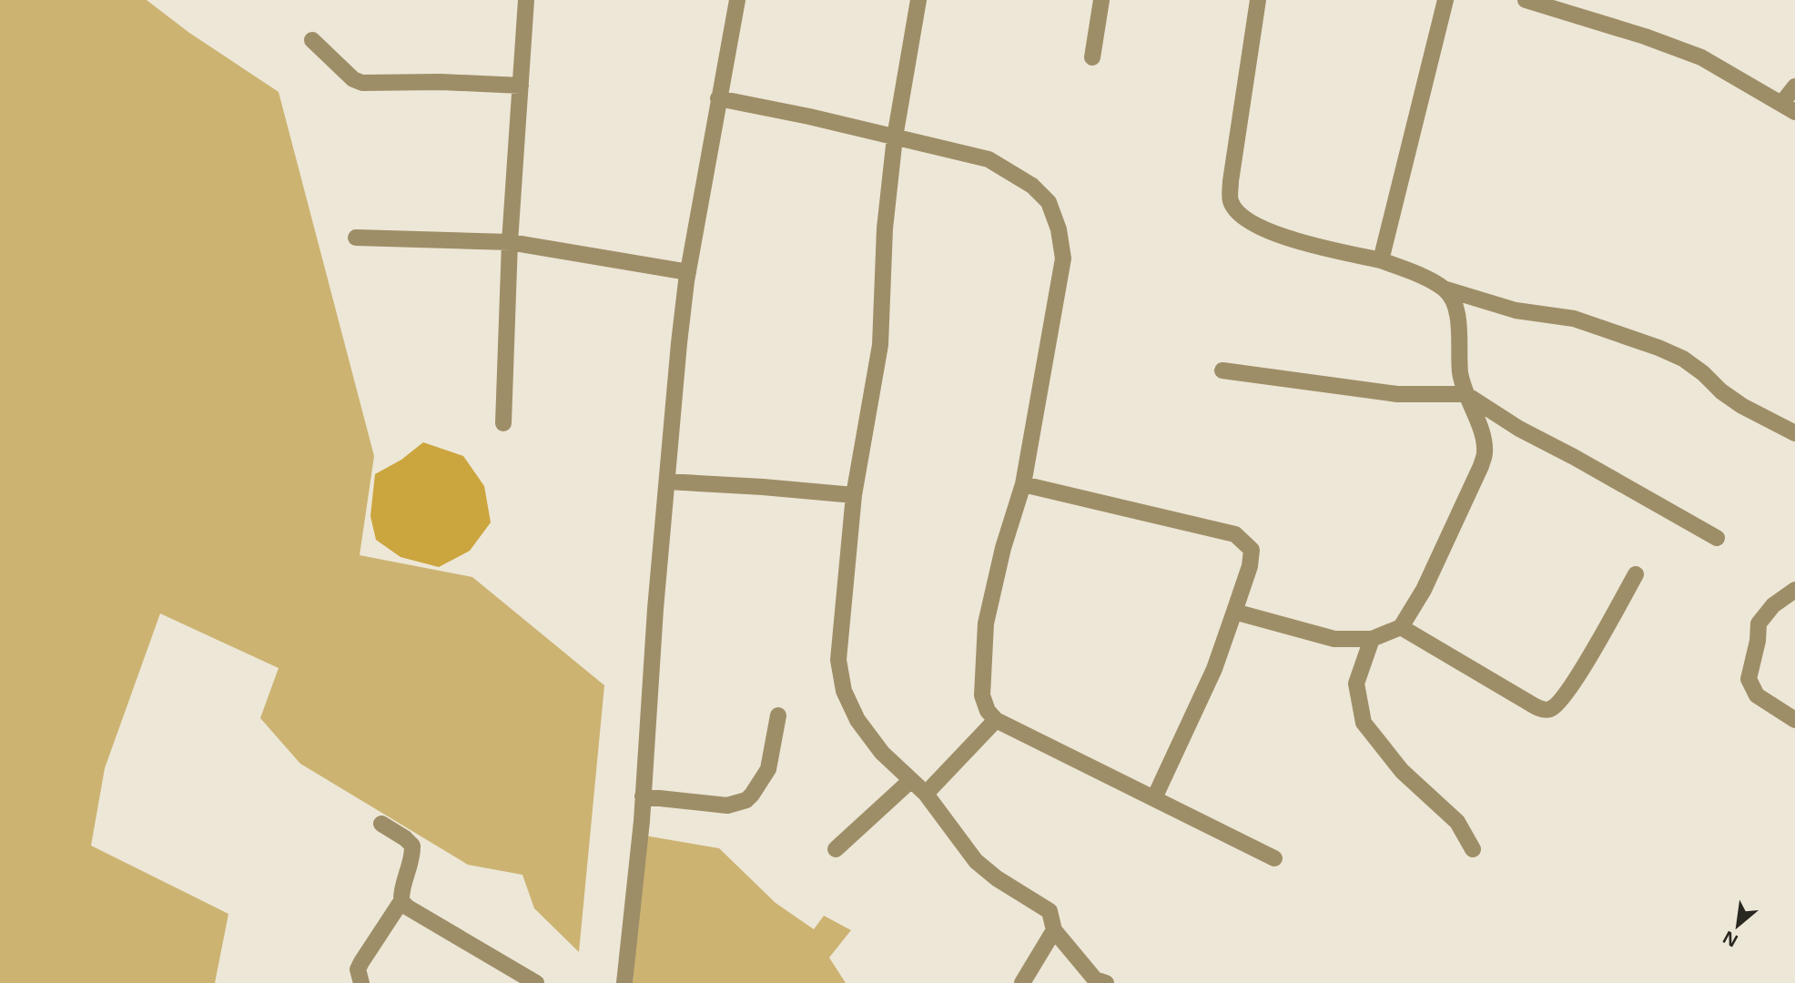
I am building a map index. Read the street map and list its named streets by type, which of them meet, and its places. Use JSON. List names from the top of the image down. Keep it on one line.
{"north":"bottom left"}
